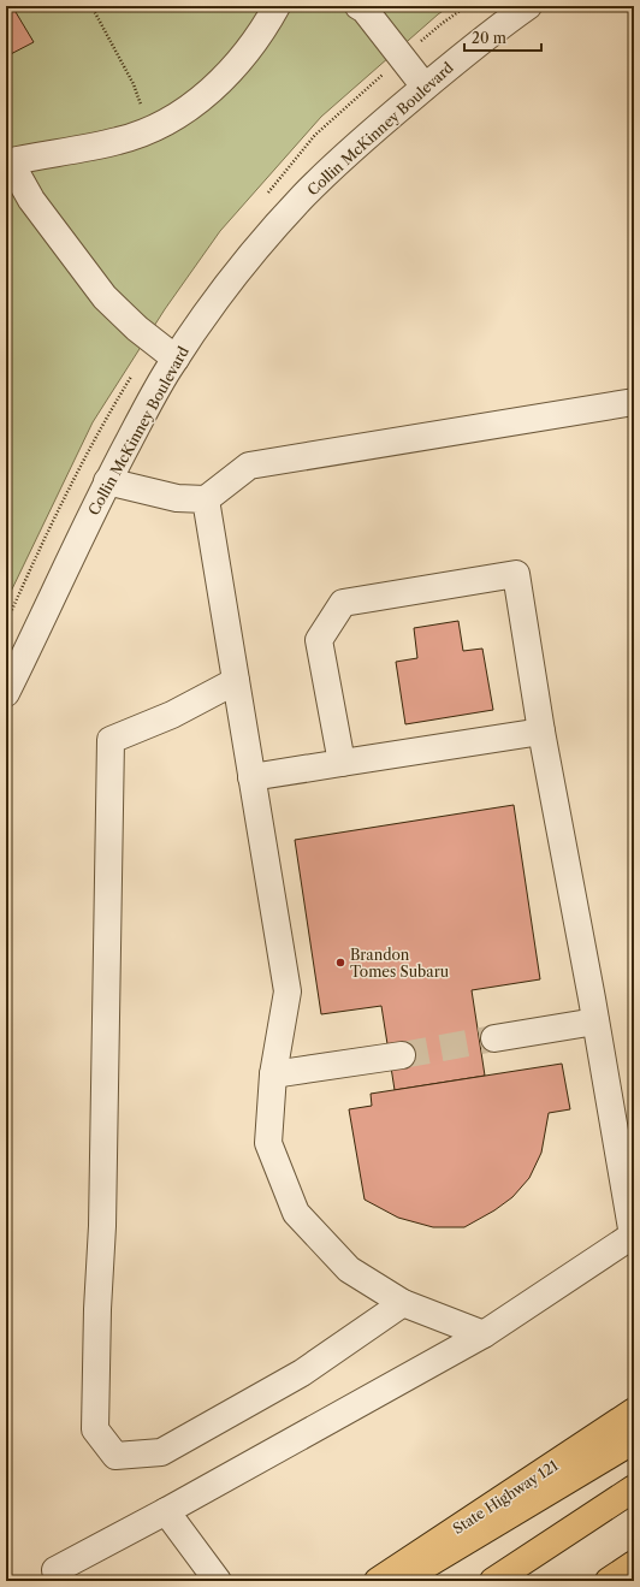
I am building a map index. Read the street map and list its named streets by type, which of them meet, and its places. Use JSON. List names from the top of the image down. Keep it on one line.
{"streets":{"main road":["State Highway 121"],"street":["Collin McKinney Boulevard"]},"places":["Brandon Tomes Subaru"],"scale_bar":"20 m"}
